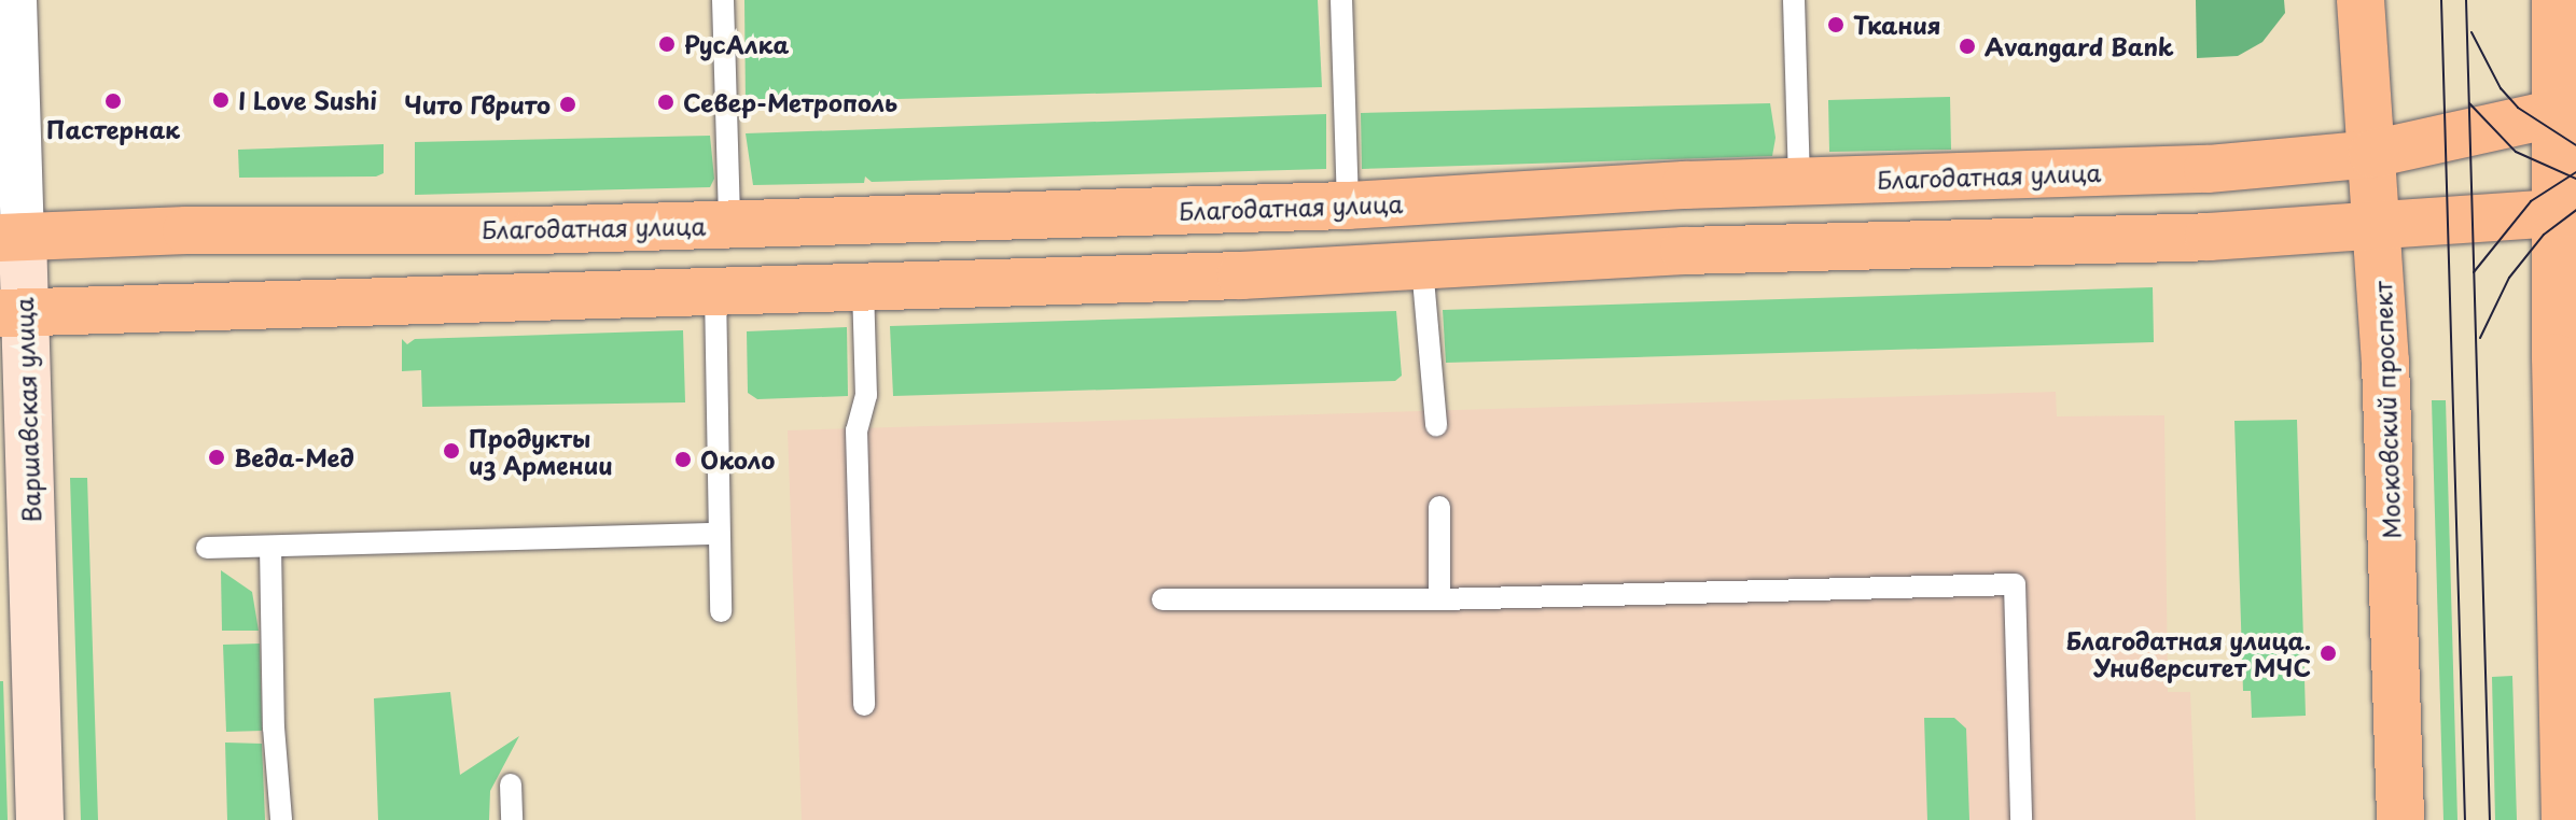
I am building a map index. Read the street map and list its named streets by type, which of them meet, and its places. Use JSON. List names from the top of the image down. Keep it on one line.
{"streets":{"main road":["Благодатная улица","Московский проспект"],"street":["Варшавская улица"]},"crossings":[["Благодатная улица","Варшавская улица"],["Благодатная улица","Московский проспект"]],"places":["Ткания","РусАлка","Avangard Bank","I Love Sushi","Пастернак","Север-Метрополь","Чито Гврито","Продукты из Армении","Веда-Мед","Около","Благодатная улица. Университет МЧС"]}
